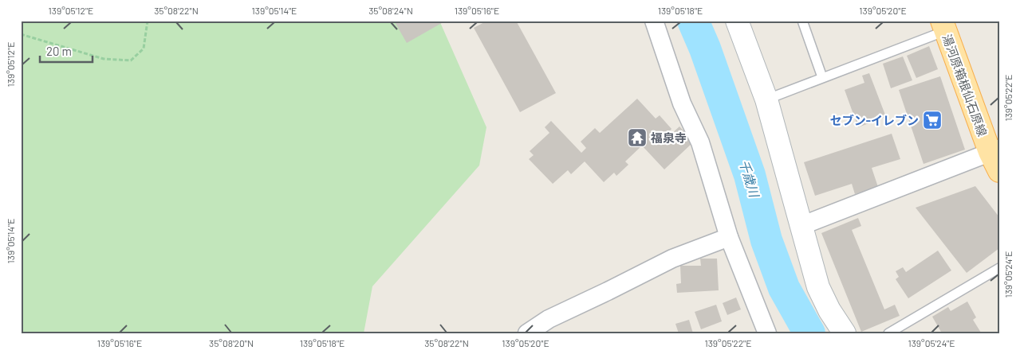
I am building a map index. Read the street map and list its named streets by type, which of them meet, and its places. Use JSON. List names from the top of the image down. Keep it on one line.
{"streets":{"main road":["湯河原箱根仙石原線"]},"water":["千歳川"],"places":{"supermarket":["セブン-イレブン"],"temple":["福泉寺"]},"scale_bar":"20 m","coordinates":["139°05'12\"E","35°08'22\"N","139°05'14\"E","35°08'24\"N","139°05'16\"E","139°05'18\"E","139°05'20\"E","139°05'22\"E","139°05'24\"E","35°08'20\"N"]}
